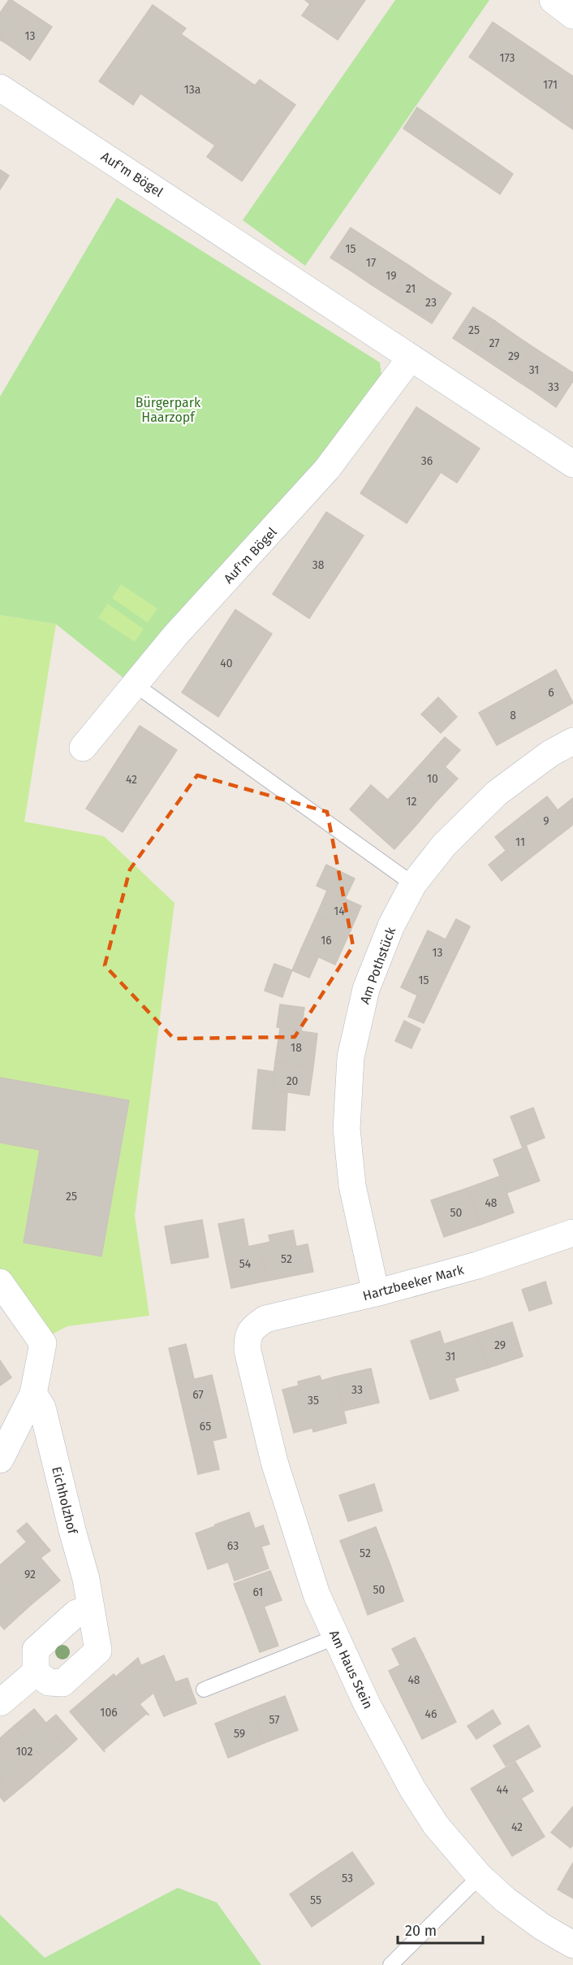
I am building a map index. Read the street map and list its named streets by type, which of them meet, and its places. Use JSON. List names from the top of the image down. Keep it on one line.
{"streets":{"street":["Auf'm Bögel","Am Pothstück","Hartzbeeker Mark","Eichholzhof","Am Haus Stein"]},"crossings":[["Am Pothstück","Hartzbeeker Mark"],["Hartzbeeker Mark","Am Haus Stein"]],"parks":["Bürgerpark Haarzopf"],"house_numbers":["13","173","171","13a","15","17","19","21","23","25","27","29","31","33","36","38","40","6","8","10","42","12","9","11","14","16","13","15","18","20","25","48","50","52","54","29","31","33","67","35","65","63","52","92","50","61","48","106","46","57","59","102","44","42","53","55"],"scale_bar":"20 m"}
